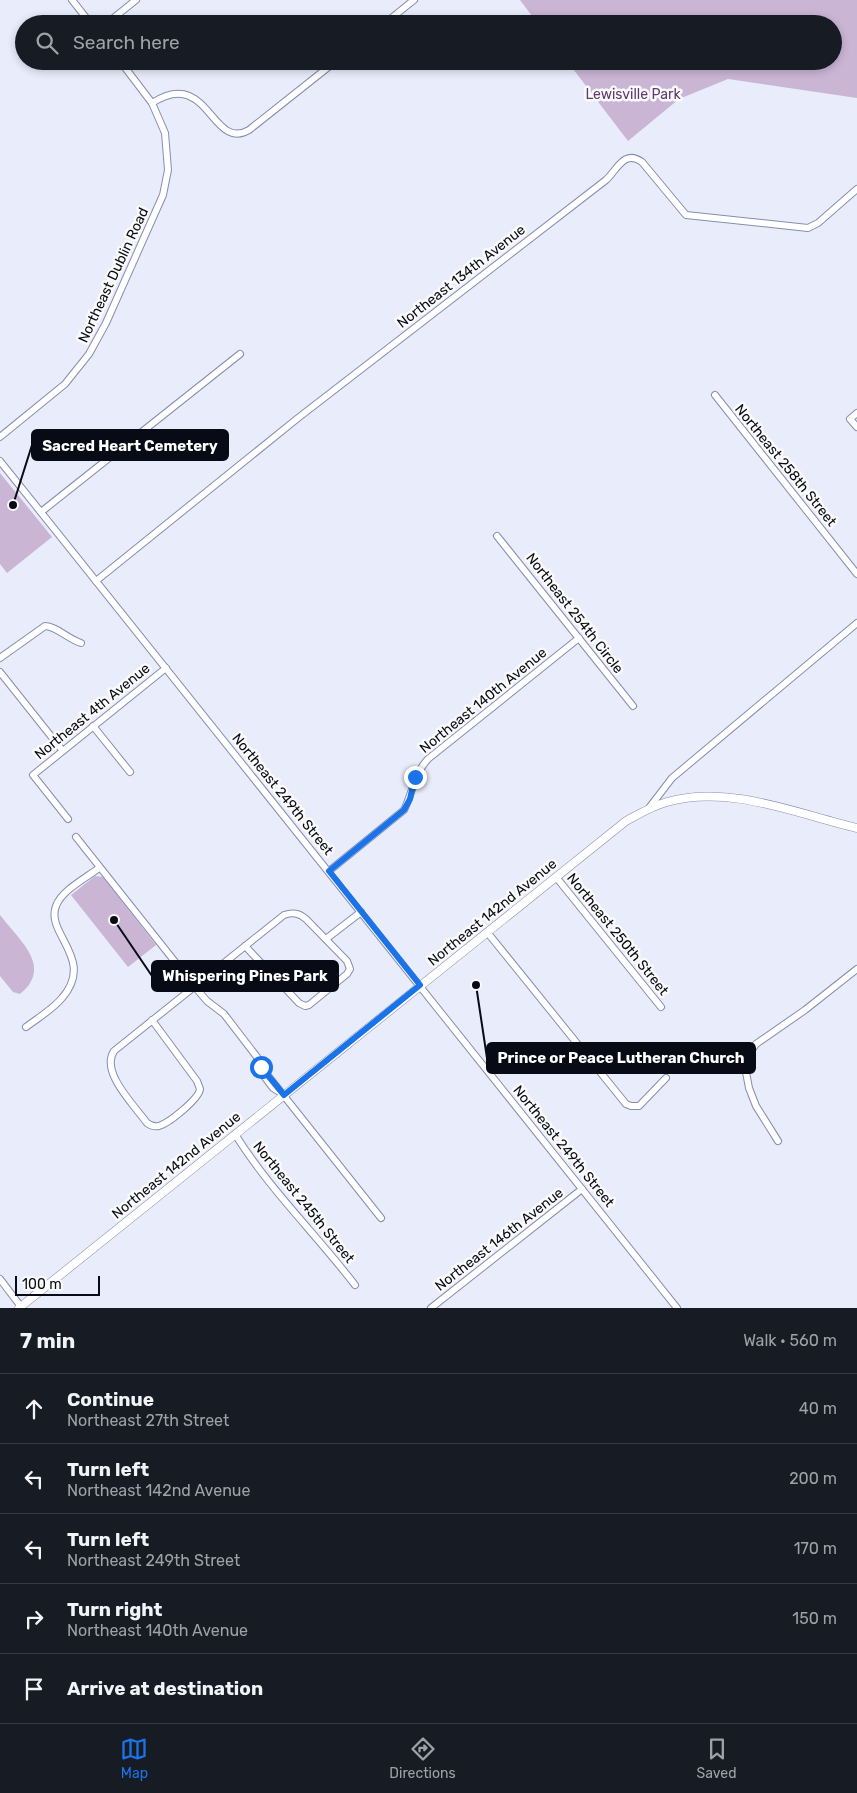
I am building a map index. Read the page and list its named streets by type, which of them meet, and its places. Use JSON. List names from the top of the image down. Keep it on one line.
{"streets":{"main road":["Northeast 142nd Avenue"],"street":["Northeast Dublin Road","Northeast 134th Avenue","Northeast 258th Street","Northeast 254th Circle","Northeast 140th Avenue","Northeast 4th Avenue","Northeast 249th Street","Northeast 250th Street","Northeast 245th Street","Northeast 146th Avenue"]},"crossings":[["Northeast 134th Avenue","Northeast 249th Street"],["Northeast 254th Circle","Northeast 140th Avenue"],["Northeast 140th Avenue","Northeast 249th Street"],["Northeast 4th Avenue","Northeast 249th Street"],["Northeast 249th Street","Northeast 142nd Avenue"],["Northeast 249th Street","Northeast 146th Avenue"],["Northeast 142nd Avenue","Northeast 250th Street"],["Northeast 142nd Avenue","Northeast 245th Street"]],"parks":["Lewisville Park"],"places":["Sacred Heart Cemetery","Whispering Pines Park","Prince or Peace Lutheran Church"],"scale_bar":"100 m","page":{"search":"Search here","scale":"100 m","heading":["7 min","Walk · 560 m"],"list":[["Continue","Northeast 27th Street","40 m"],["Turn left","Northeast 142nd Avenue","200 m"],["Turn left","Northeast 249th Street","170 m"],["Turn right","Northeast 140th Avenue","150 m"],"Arrive at destination"],"nav":["Map","Directions","Saved"]}}
